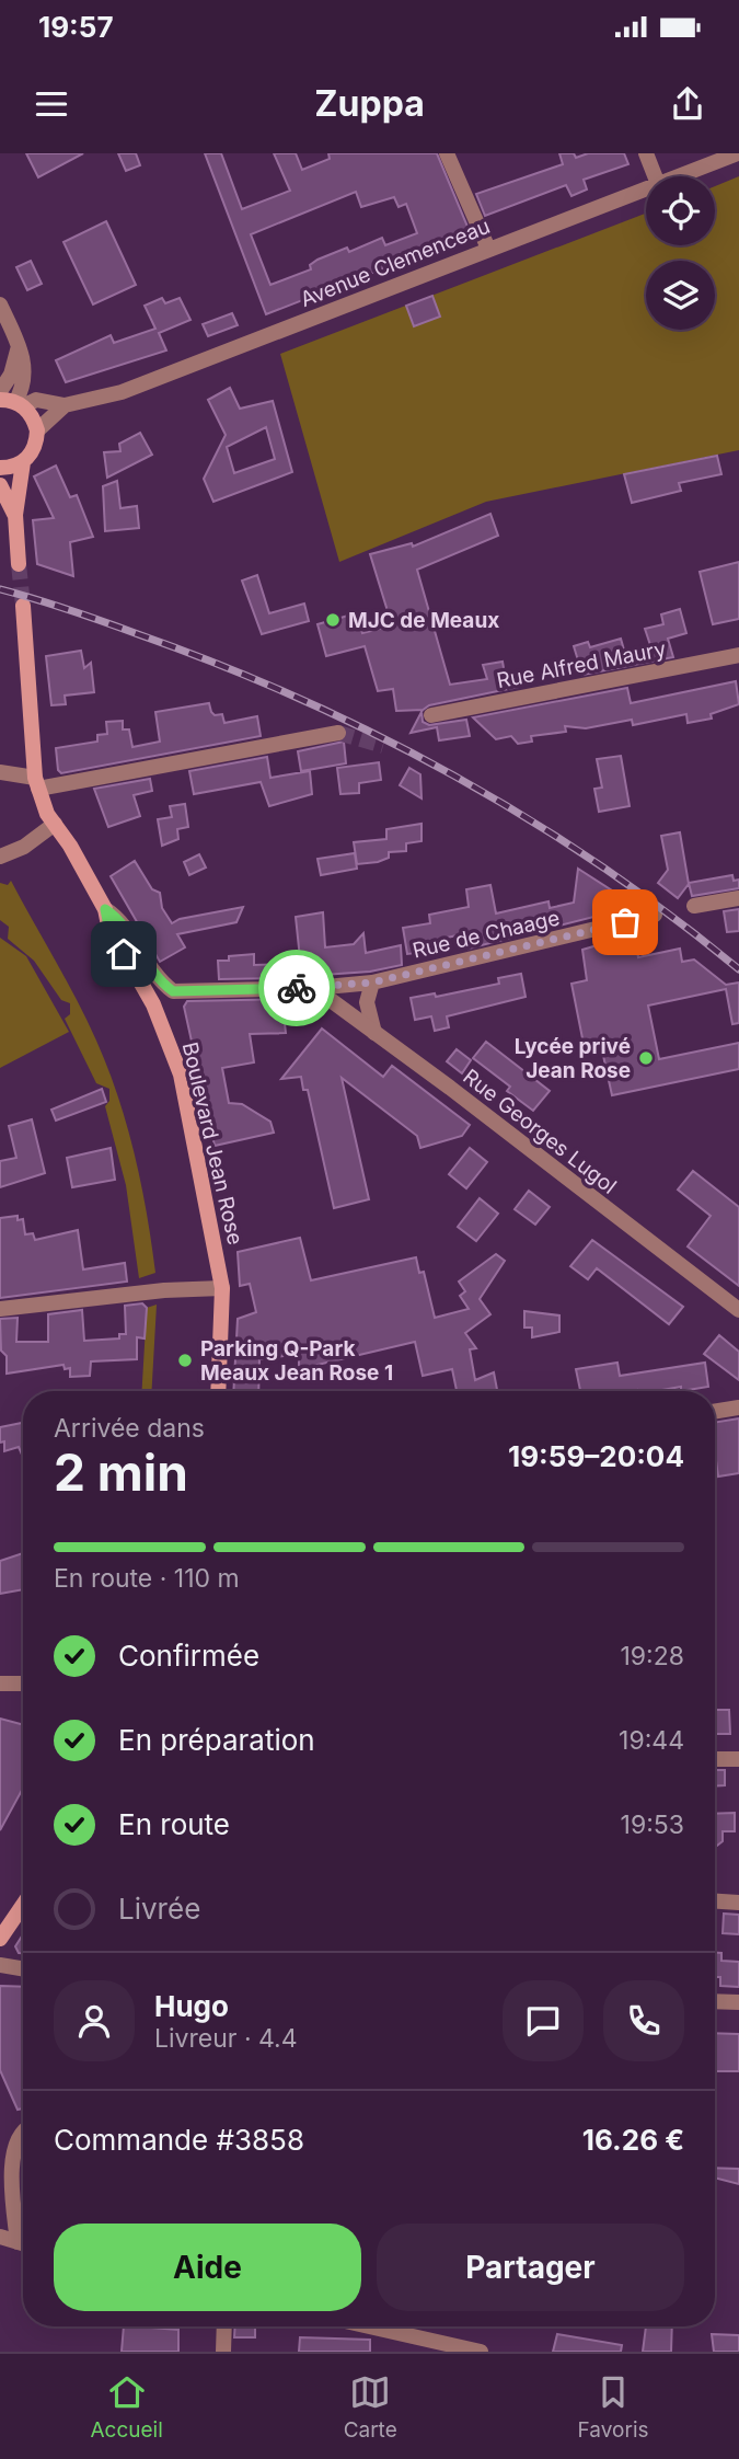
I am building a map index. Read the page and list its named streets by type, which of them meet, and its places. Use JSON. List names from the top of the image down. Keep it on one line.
{"streets":{"main road":["Boulevard Jean Rose"],"street":["Avenue Clemenceau","Rue Alfred Maury","Rue de Chaage","Rue Georges Lugol"]},"crossings":[["Rue de Chaage","Rue Georges Lugol"],["Rue de Chaage","Boulevard Jean Rose"]],"places":["MJC de Meaux","Lycée privé Jean Rose","Parking Q-Park Meaux Jean Rose 1"],"page":{"status":"19:57","header":"Zuppa","heading":["2 min","Arrivée dans","19:59–20:04"],"panel":["Hugo","Livreur · 4.4","Commande #3858","16.26 €"],"bar":"En route · 110 m","list":[["Confirmée","19:28"],["En préparation","19:44"],["En route","19:53"],"Livrée"],"buttons":["Aide","Partager"],"tabs":["Accueil","Carte","Favoris"]}}
